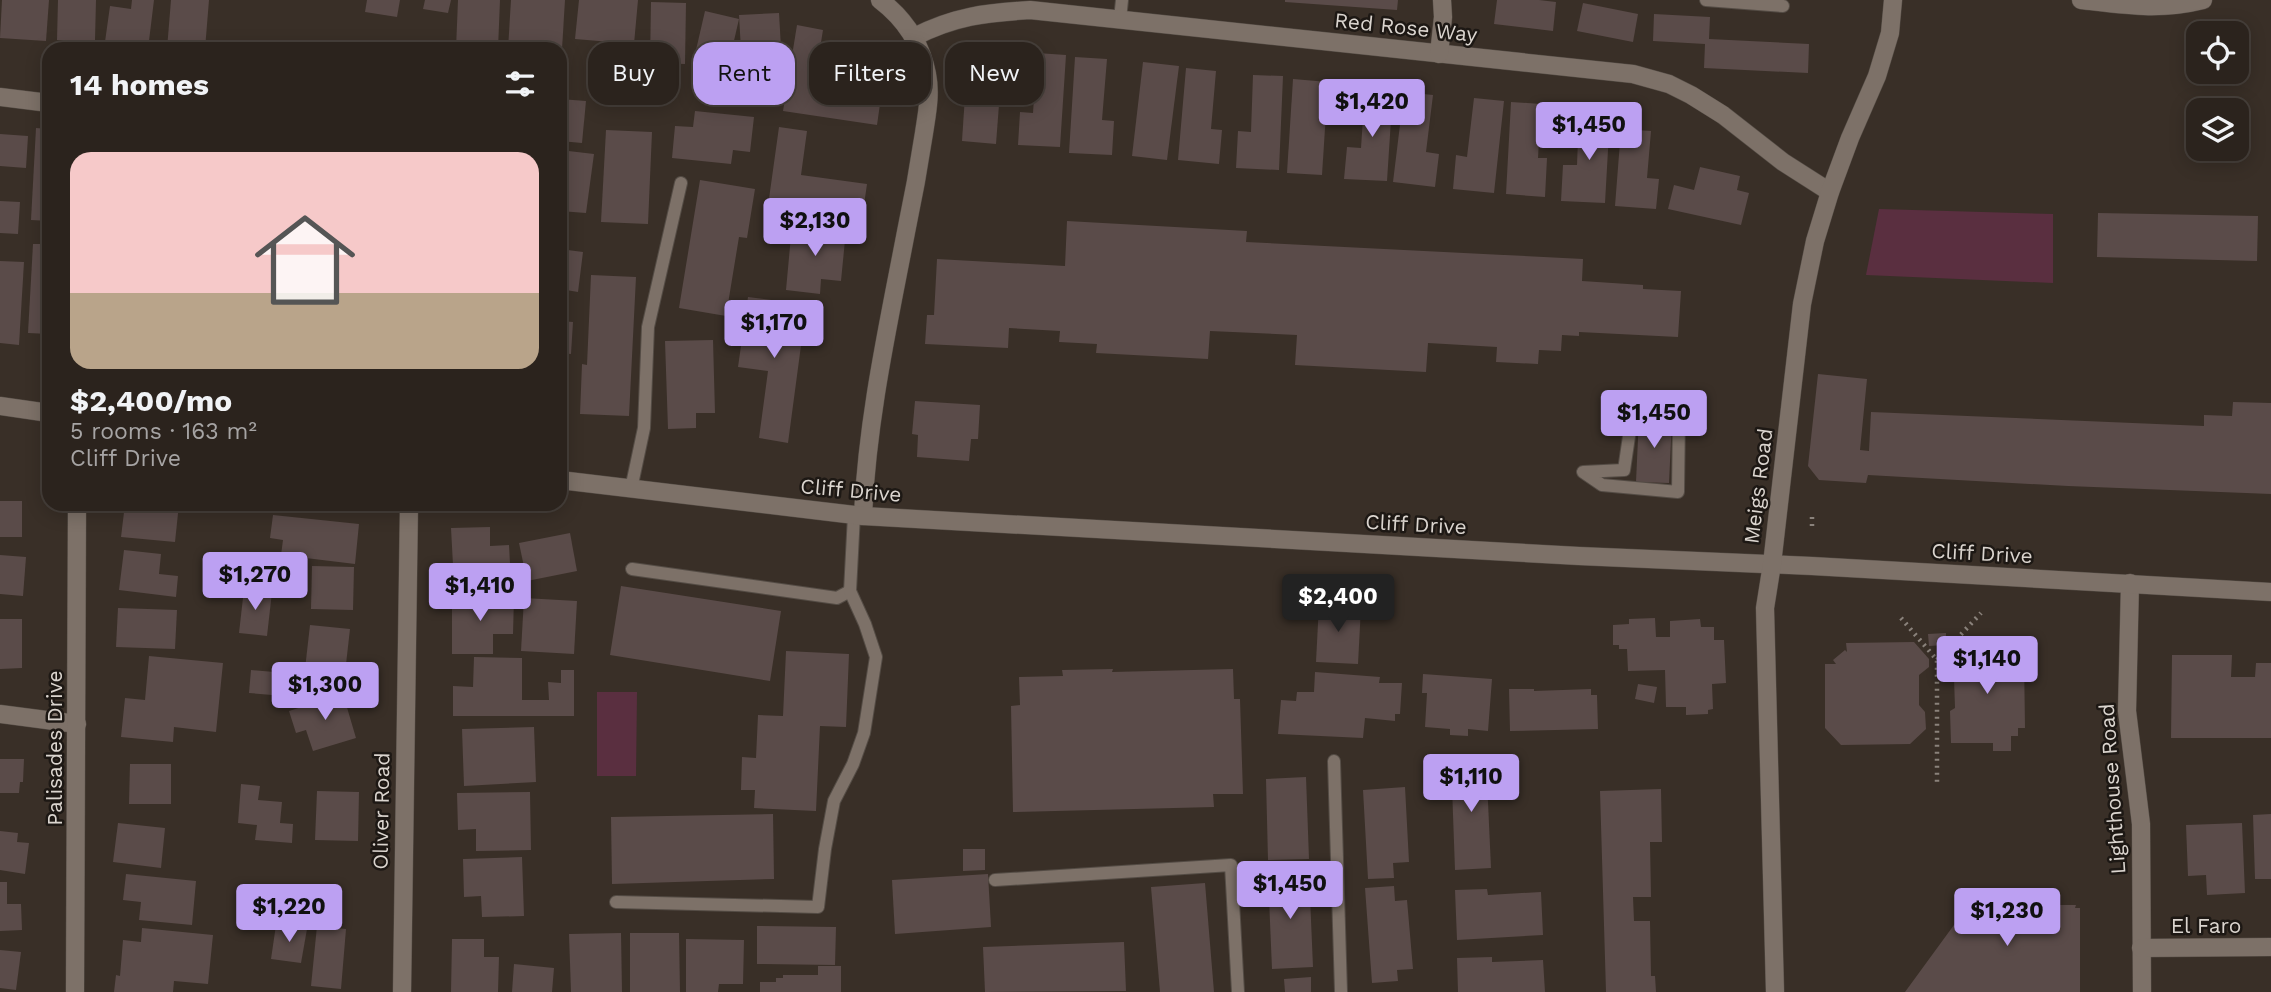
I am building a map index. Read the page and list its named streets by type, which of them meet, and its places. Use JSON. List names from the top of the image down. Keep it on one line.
{"streets":{"street":["Red Rose Way","Meigs Road","Cliff Drive","Palisades Drive","Lighthouse Road","Oliver Road","El Faro"]},"crossings":[["Red Rose Way","Meigs Road"],["Meigs Road","Cliff Drive"],["Cliff Drive","Lighthouse Road"],["Lighthouse Road","El Faro"]],"page":{"chip":["Buy","Rent","Filters","New"],"heading":"14 homes","price":["$1,420","$1,450","$2,130","$1,170","$1,450","$1,270","$1,410","$2,400","$1,140","$1,300","$1,110","$1,450","$1,220","$1,230"],"list":[{"name":"$2,400/mo","note":"5 rooms · 163 m² · Cliff Drive"}]}}
